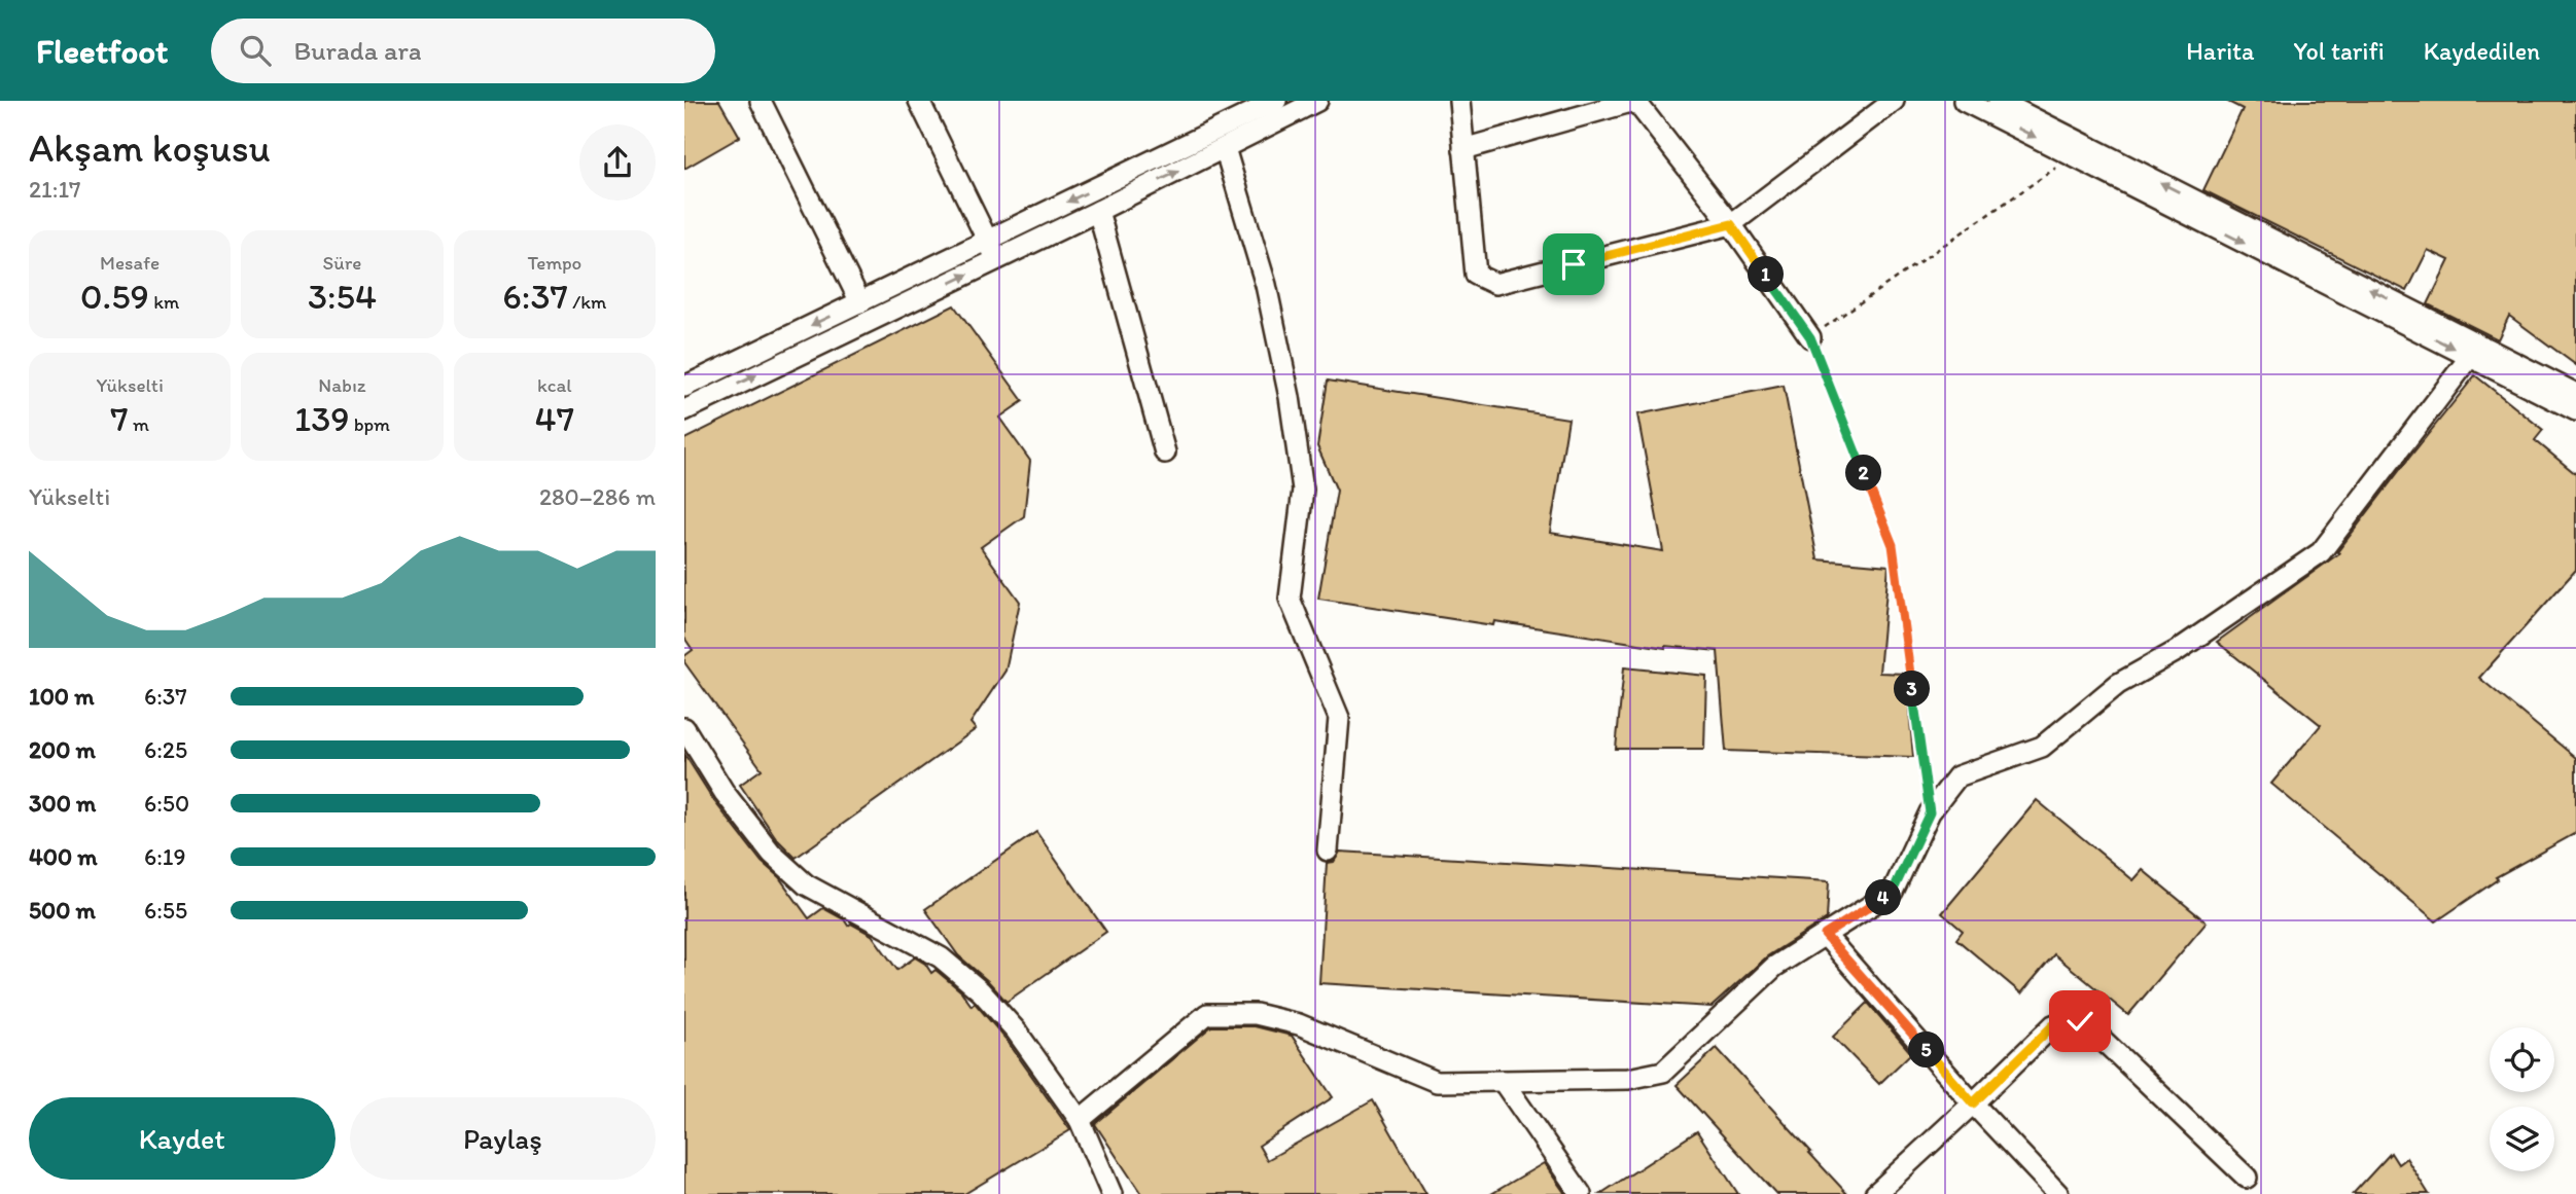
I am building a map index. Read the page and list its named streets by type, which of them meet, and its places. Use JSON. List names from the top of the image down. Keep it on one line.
{"page":{"header":"Fleetfoot","search":"Burada ara","nav":["Harita","Yol tarifi","Kaydedilen"],"heading":["Akşam koşusu","21:17"],"stats":[["Mesafe","0.59 km"],["Süre","3:54"],["Tempo","6:37 /km"],["Yükselti","7 m"],["Nabız","139 bpm"],["kcal","47"]],"pins":["1","2","3","4","5"],"chart":["Yükselti","280–286 m"],"list":[{"name":"100 m","note":"6:37"},{"name":"200 m","note":"6:25"},{"name":"300 m","note":"6:50"},{"name":"400 m","note":"6:19"},{"name":"500 m","note":"6:55"}],"buttons":["Kaydet","Paylaş"]}}
